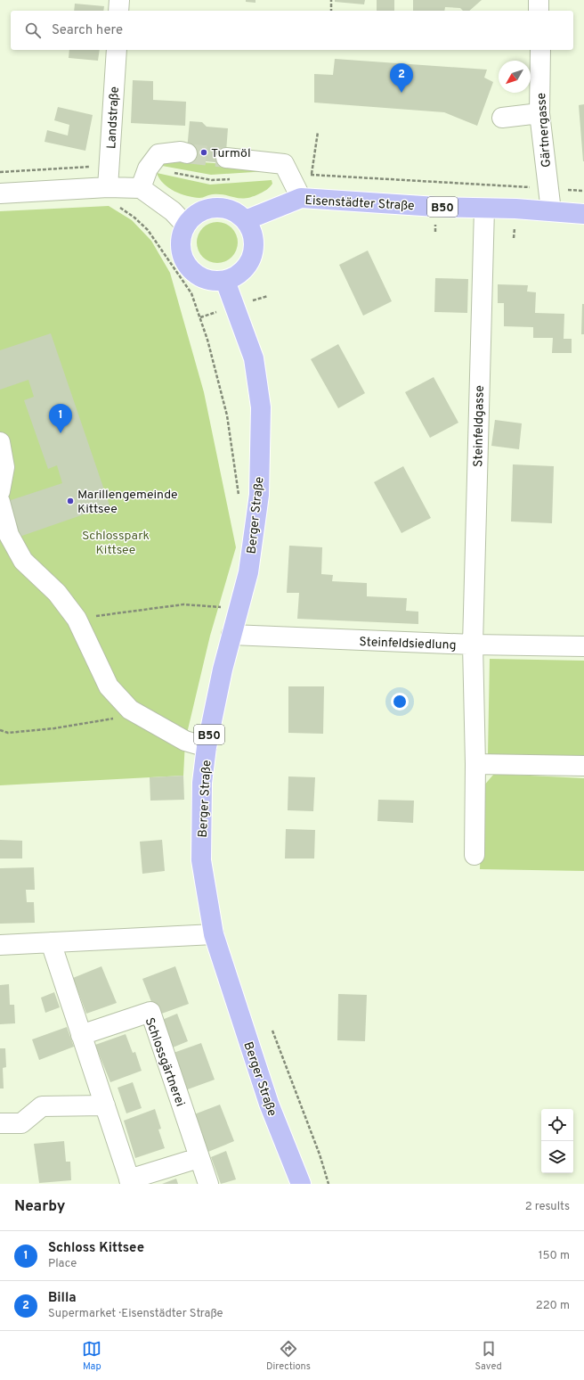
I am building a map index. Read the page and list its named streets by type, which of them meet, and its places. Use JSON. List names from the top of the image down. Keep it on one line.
{"streets":{"main road":["Eisenstädter Straße","B50","Berger Straße"],"street":["Landstraße","Gärtnergasse","Steinfeldgasse","Steinfeldsiedlung","Schlossgärtnerei"]},"crossings":[["Gärtnergasse","Eisenstädter Straße"],["Eisenstädter Straße","Steinfeldgasse"],["Eisenstädter Straße","Berger Straße"],["Steinfeldgasse","Steinfeldsiedlung"],["Berger Straße","Steinfeldsiedlung"]],"parks":["Schlosspark Kittsee"],"places":["Turmöl","Marillengemeinde Kittsee"],"north":"bottom left","page":{"search":"Search here","pins":["2","1"],"heading":["Nearby","2 results"],"list":[{"mark":"1","name":"Schloss Kittsee","note":"Place","value":"150 m"},{"mark":"2","name":"Billa","note":"Supermarket · Eisenstädter Straße","value":"220 m"}],"nav":["Map","Directions","Saved"]}}
